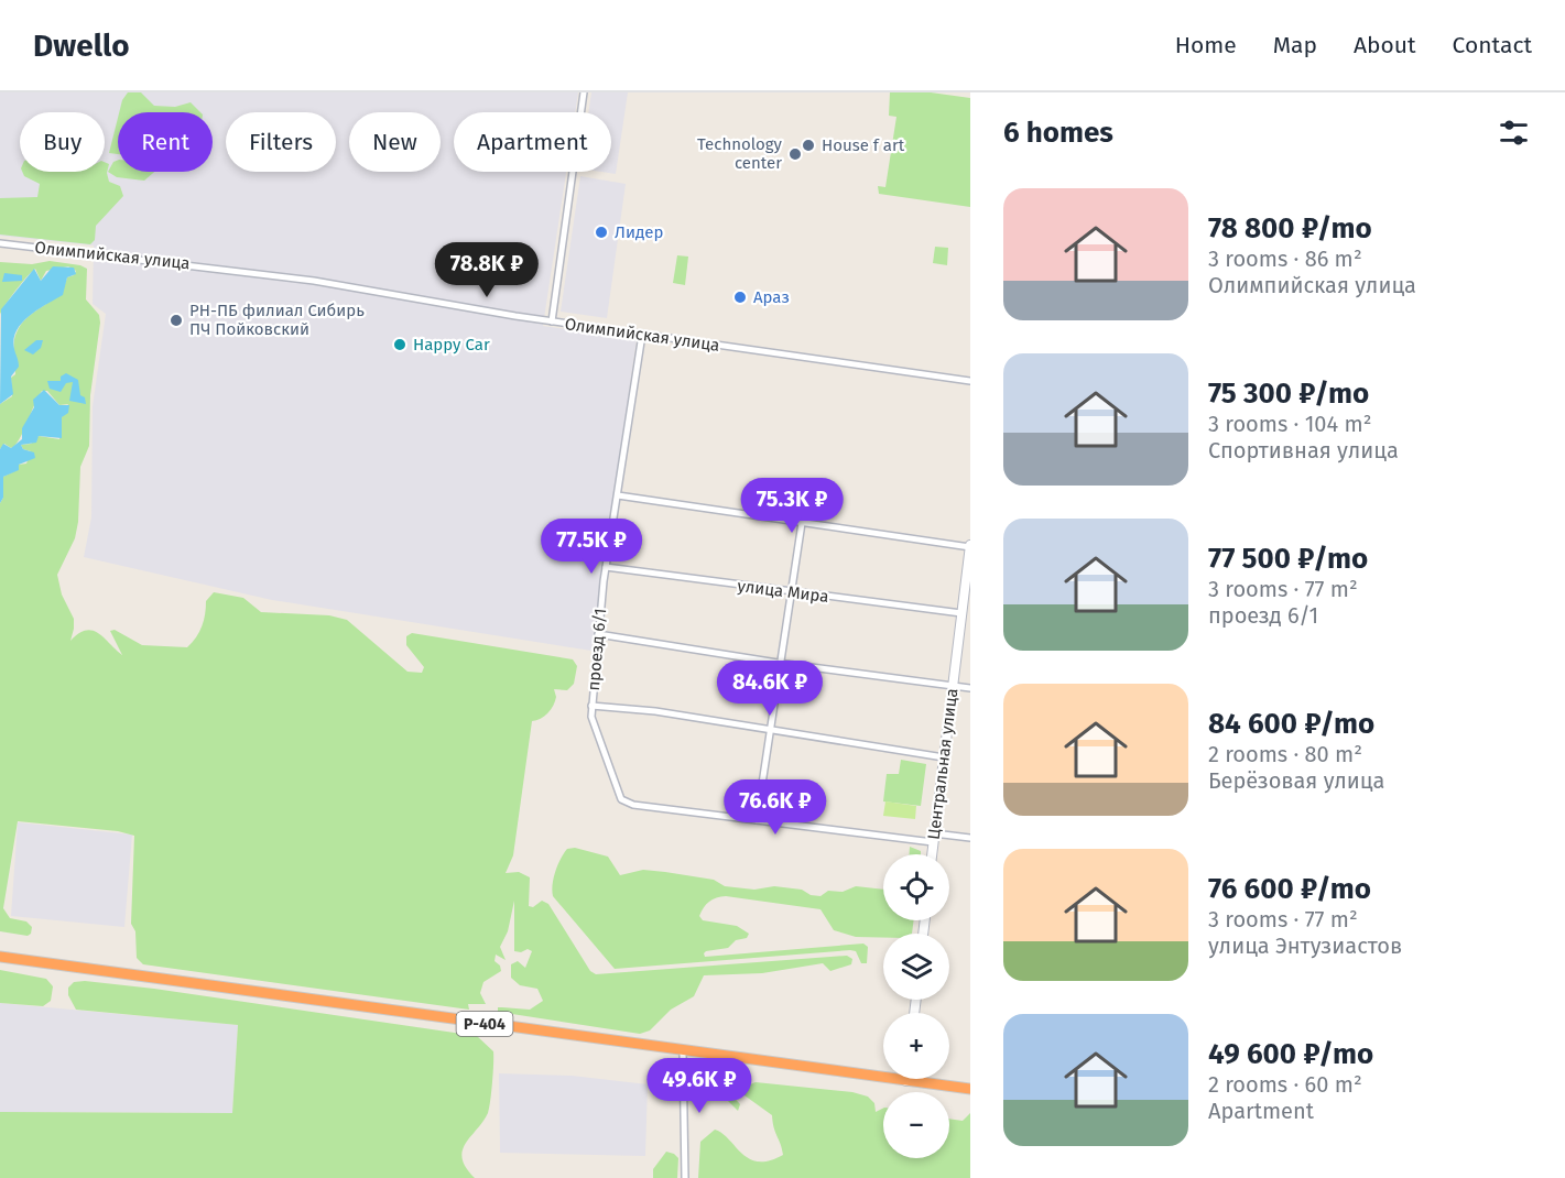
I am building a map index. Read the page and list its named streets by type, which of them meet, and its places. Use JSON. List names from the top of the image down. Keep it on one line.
{"streets":{"highway":["Р-404"],"street":["Олимпийская улица","улица Мира","проезд 6/1","Центральная улица"]},"crossings":[["Олимпийская улица","проезд 6/1"],["улица Мира","проезд 6/1"],["улица Мира","Центральная улица"]],"places":["House f art","Technology center","Лидер","Араз","РН-ПБ филиал Сибирь ПЧ Пойковский","Happy Car"],"page":{"header":"Dwello","nav":["Home","Map","About","Contact"],"heading":"6 homes","chip":["Buy","Rent","Filters","New","Apartment"],"list":[{"name":"78 800 ₽/mo","note":"3 rooms · 86 m² · Олимпийская улица"},{"name":"75 300 ₽/mo","note":"3 rooms · 104 m² · Спортивная улица"},{"name":"77 500 ₽/mo","note":"3 rooms · 77 m² · проезд 6/1"},{"name":"84 600 ₽/mo","note":"2 rooms · 80 m² · Берёзовая улица"},{"name":"76 600 ₽/mo","note":"3 rooms · 77 m² · улица Энтузиастов"},{"name":"49 600 ₽/mo","note":"2 rooms · 60 m² · Apartment"}],"price":["78.8K ₽","75.3K ₽","77.5K ₽","84.6K ₽","76.6K ₽","49.6K ₽"],"map_buttons":["+","−"]}}
